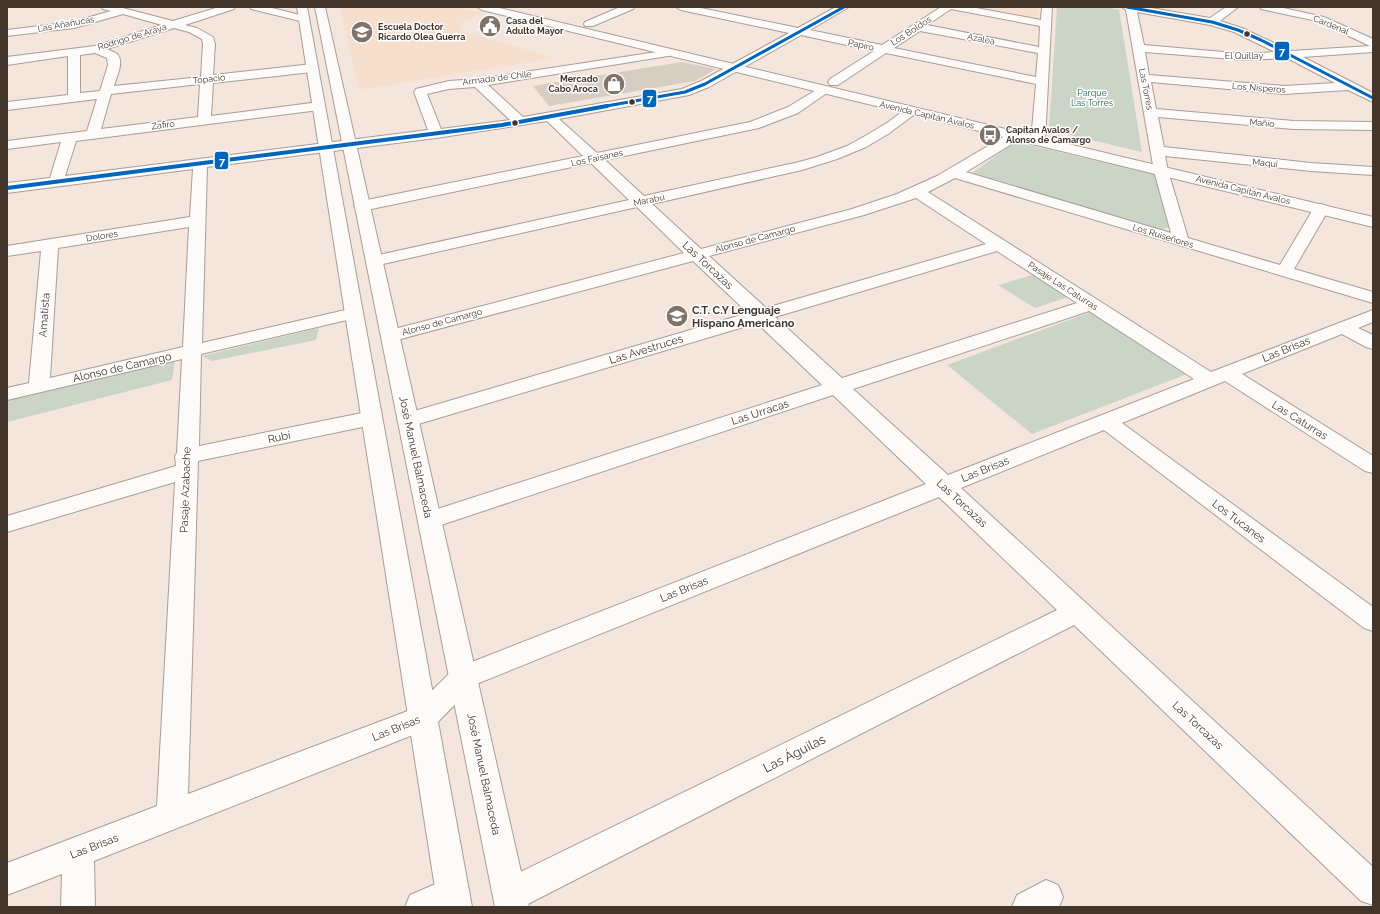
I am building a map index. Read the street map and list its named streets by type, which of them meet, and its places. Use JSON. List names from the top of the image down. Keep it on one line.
{"streets":{"main road":["Las Añañucas","Cardenal","Los Boldos","Rodrigo de Araya","Azalea","Papiro","El Quillay","Armada de Chile","Topacio","Los Nísperos","Las Torres","Avenida Capitán Ávalos","Mañío","Zafiro","Los Faisanes","Maqui","Marabú","Dolores","Los Ruiseñores","Alonso de Camargo","Las Torcazas","Pasaje Las Caturras","Amatista","Las Avestruces","Las Brisas","Las Urracas","Las Caturras","Rubí","José Manuel Balmaceda","Pasaje Azabache","Los Tucanes","Las Águilas"]},"crossings":[["Los Boldos","Azalea"],["Los Boldos","Papiro"],["Los Boldos","Avenida Capitán Ávalos"],["Los Boldos","Los Faisanes"],["El Quillay","Las Torres"],["Armada de Chile","Avenida Capitán Ávalos"],["Los Nísperos","Las Torres"],["Las Torres","Avenida Capitán Ávalos"],["Las Torres","Mañío"],["Las Torres","Maqui"],["Las Torres","Los Ruiseñores"],["Avenida Capitán Ávalos","Los Faisanes"],["Avenida Capitán Ávalos","Maqui"],["Avenida Capitán Ávalos","Marabú"],["Avenida Capitán Ávalos","Alonso de Camargo"],["Los Faisanes","Las Torcazas"],["Los Faisanes","José Manuel Balmaceda"],["Marabú","Las Torcazas"],["Marabú","José Manuel Balmaceda"],["Dolores","Amatista"],["Dolores","Pasaje Azabache"],["Los Ruiseñores","Alonso de Camargo"],["Alonso de Camargo","Las Torcazas"],["Alonso de Camargo","Pasaje Las Caturras"],["Alonso de Camargo","Amatista"],["Alonso de Camargo","José Manuel Balmaceda"],["Alonso de Camargo","Pasaje Azabache"],["Las Torcazas","Las Avestruces"],["Las Torcazas","Las Brisas"],["Las Torcazas","Las Urracas"],["Las Torcazas","Las Águilas"],["Pasaje Las Caturras","Las Avestruces"],["Pasaje Las Caturras","Las Brisas"],["Pasaje Las Caturras","Las Urracas"],["Pasaje Las Caturras","Las Caturras"],["Las Avestruces","José Manuel Balmaceda"],["Las Brisas","Las Caturras"],["Las Brisas","José Manuel Balmaceda"],["Las Brisas","Pasaje Azabache"],["Las Brisas","Los Tucanes"],["Las Urracas","José Manuel Balmaceda"],["Rubí","Pasaje Azabache"],["José Manuel Balmaceda","Las Águilas"]],"parks":["Parque Las Torres"],"places":{"public building":["Casa del Adulto Mayor"],"school or university":["Escuela Doctor Ricardo Olea Guerra","C.T. C.Y Lenguaje Hispano Americano"],"shop":["Mercado Cabo Aroca"],"bus stop":["Capitan Avalos / Alonso de Camargo"]},"lines":["transit line 7"]}
